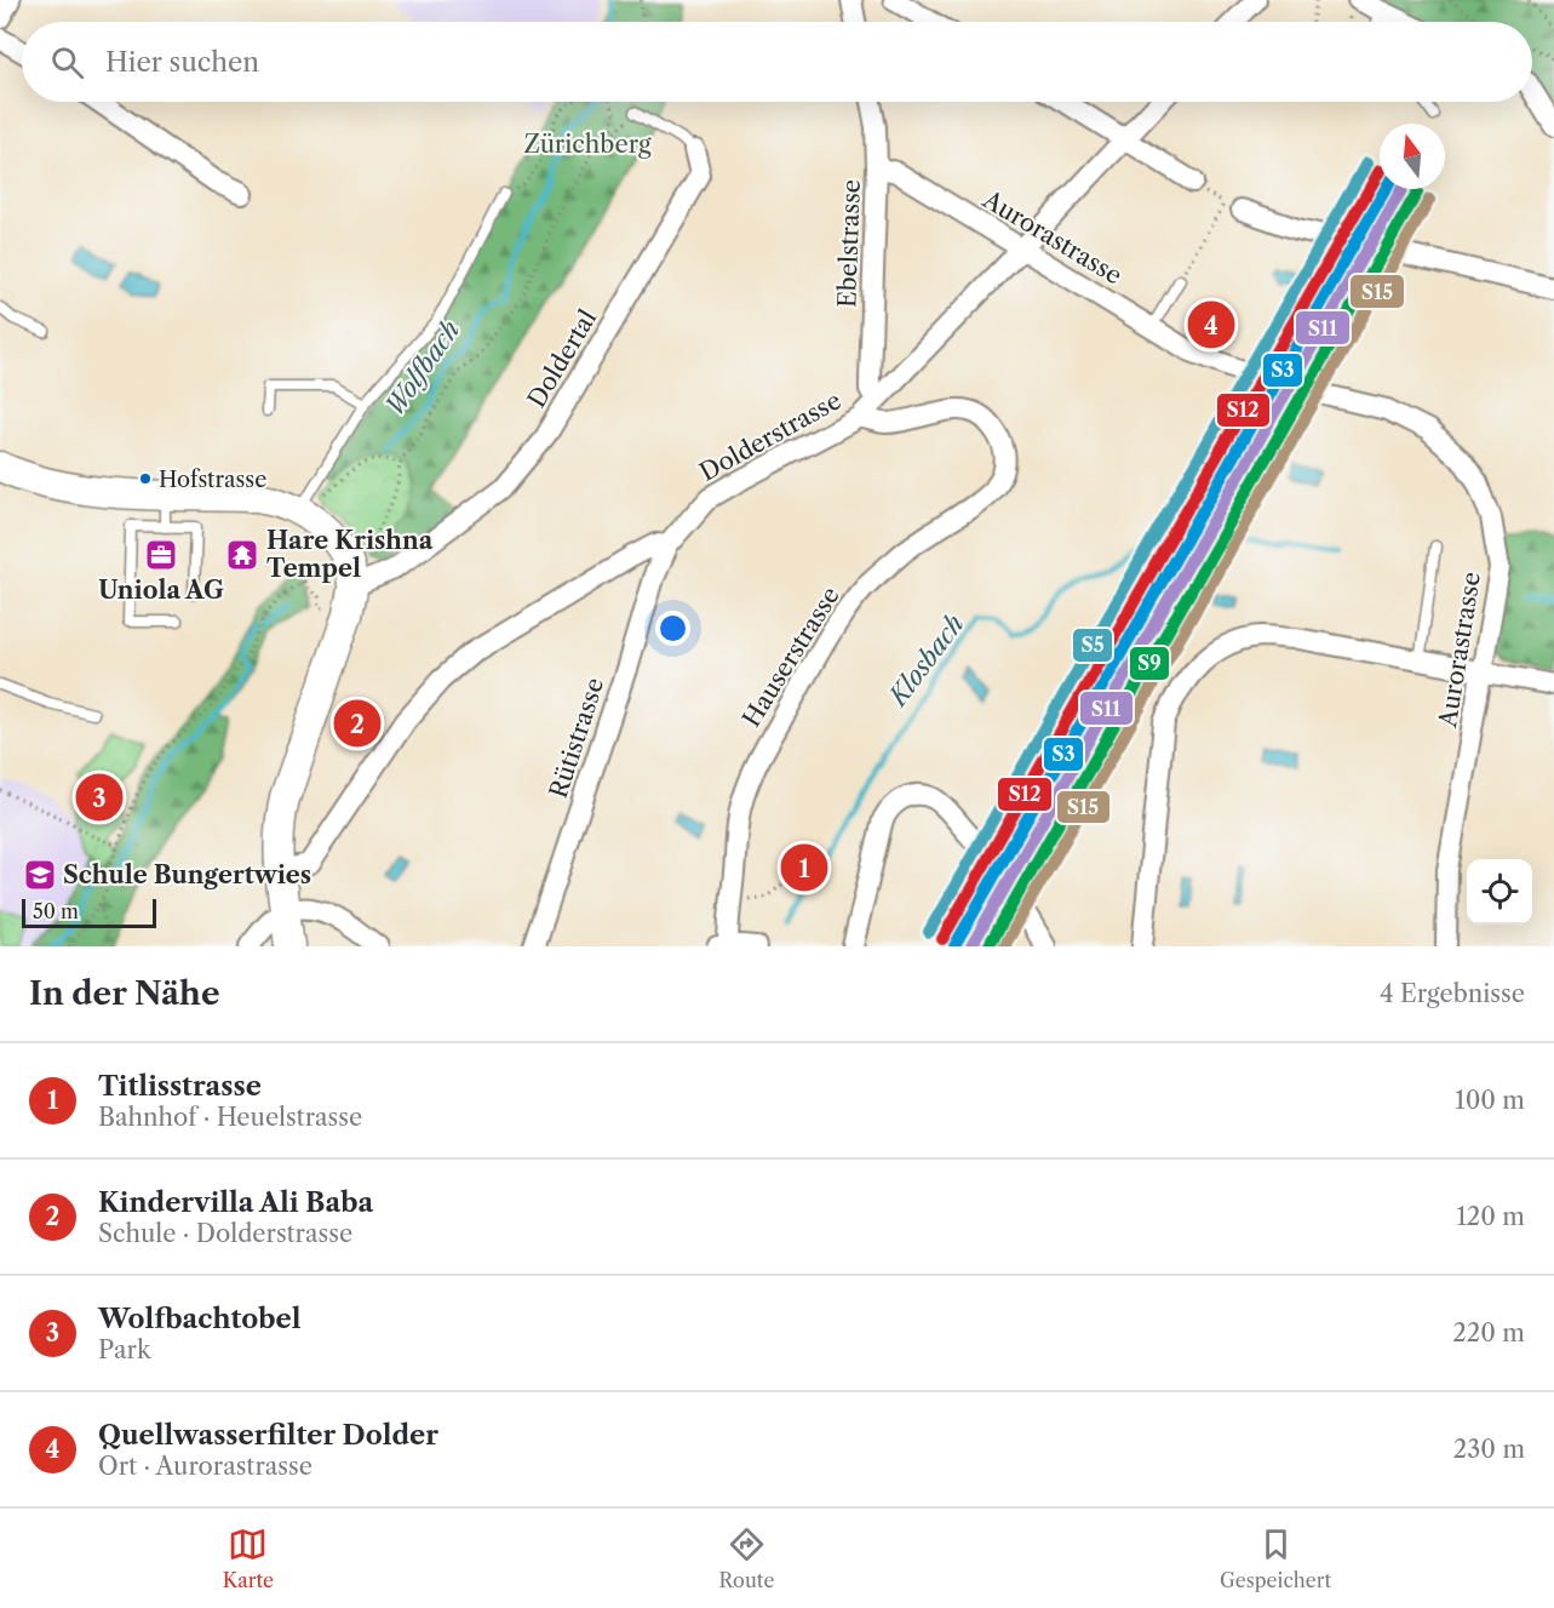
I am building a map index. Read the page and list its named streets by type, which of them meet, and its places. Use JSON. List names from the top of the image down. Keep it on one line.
{"streets":{"street":["Aurorastrasse","Ebelstrasse","Doldertal","Dolderstrasse","Hauserstrasse","Rütistrasse"]},"crossings":[["Aurorastrasse","Ebelstrasse"],["Aurorastrasse","Dolderstrasse"],["Ebelstrasse","Dolderstrasse"],["Dolderstrasse","Hauserstrasse"],["Dolderstrasse","Rütistrasse"]],"water":["Wolfbach","Klosbach"],"parks":["Zürichberg"],"places":{"other":["Hofstrasse"],"office":["Uniola AG"],"temple":["Hare Krishna Tempel"],"school or university":["Schule Bungertwies"]},"lines":["transit line S5","transit line S12","transit line S3","transit line S11","transit line S9","transit line S15"],"scale_bar":"50 m","north":"top","page":{"search":"Hier suchen","pins":["4","2","3","1"],"scale":"50 m","heading":["In der Nähe","4 Ergebnisse"],"list":[{"mark":"1","name":"Titlisstrasse","note":"Bahnhof · Heuelstrasse","value":"100 m"},{"mark":"2","name":"Kindervilla Ali Baba","note":"Schule · Dolderstrasse","value":"120 m"},{"mark":"3","name":"Wolfbachtobel","note":"Park","value":"220 m"},{"mark":"4","name":"Quellwasserfilter Dolder","note":"Ort · Aurorastrasse","value":"230 m"}],"nav":["Karte","Route","Gespeichert"]}}
